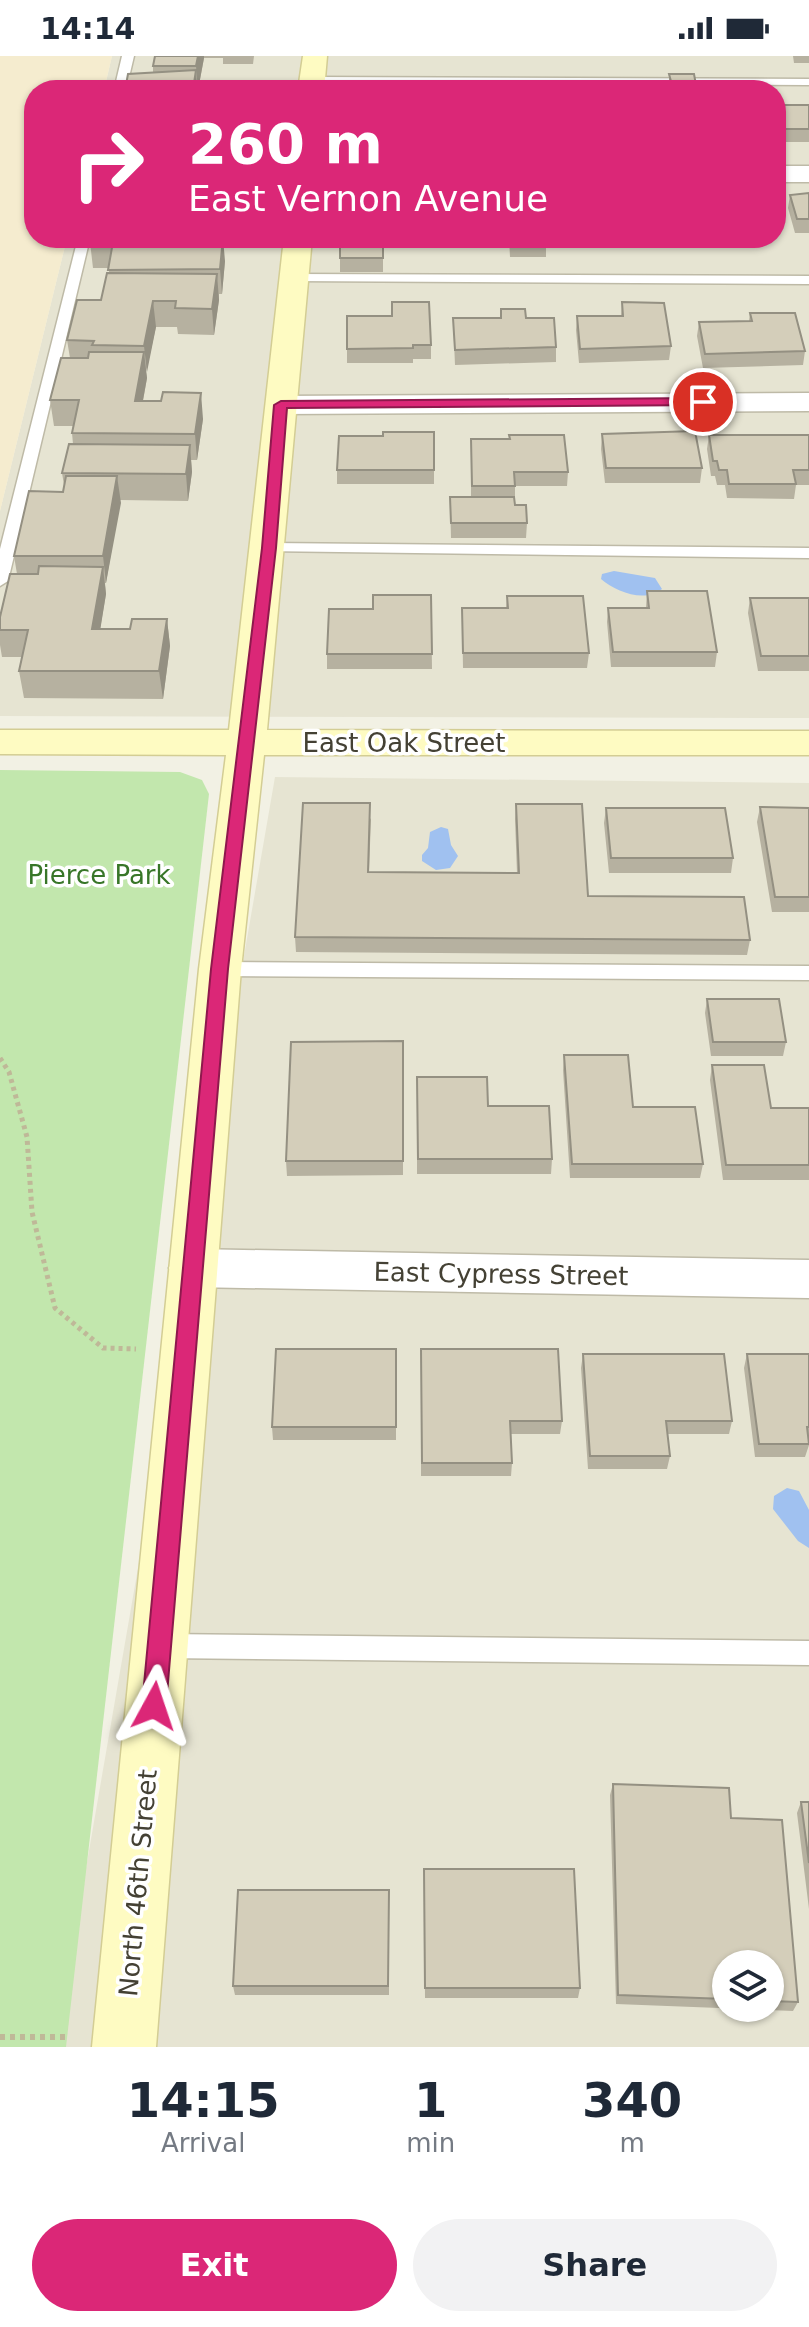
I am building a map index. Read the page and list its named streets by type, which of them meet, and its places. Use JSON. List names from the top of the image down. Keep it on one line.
{"streets":{"street":["East Oak Street","East Cypress Street","North 46th Street"]},"crossings":[["East Oak Street","North 46th Street"],["East Cypress Street","North 46th Street"]],"parks":["Pierce Park"],"page":{"status":"14:14","turn":["260 m","East Vernon Avenue"],"eta":["14:15","Arrival","1","min","340","m"],"buttons":["Exit","Share"]}}
